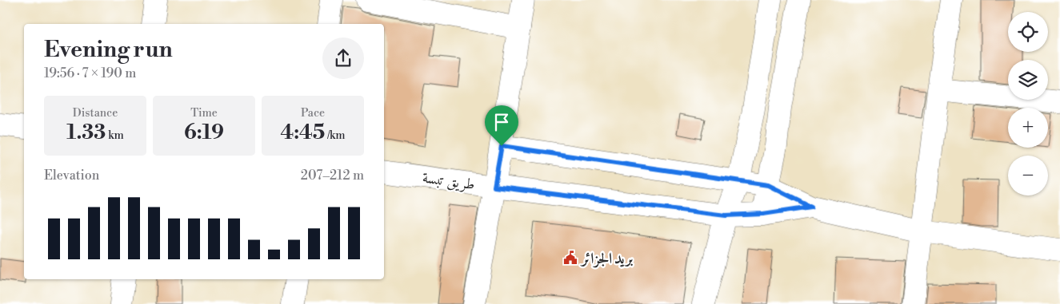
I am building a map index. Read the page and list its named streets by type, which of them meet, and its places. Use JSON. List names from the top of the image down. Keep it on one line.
{"streets":{"street":["طريق تبسة"]},"places":{"public building":["بريد الجزائر"]},"page":{"map_buttons":["+","−"],"heading":["Evening run","19:56 · 7 × 190 m"],"stats":[["Distance","1.33 km"],["Time","6:19"],["Pace","4:45 /km"]],"chart":["Elevation","207–212 m"]}}
